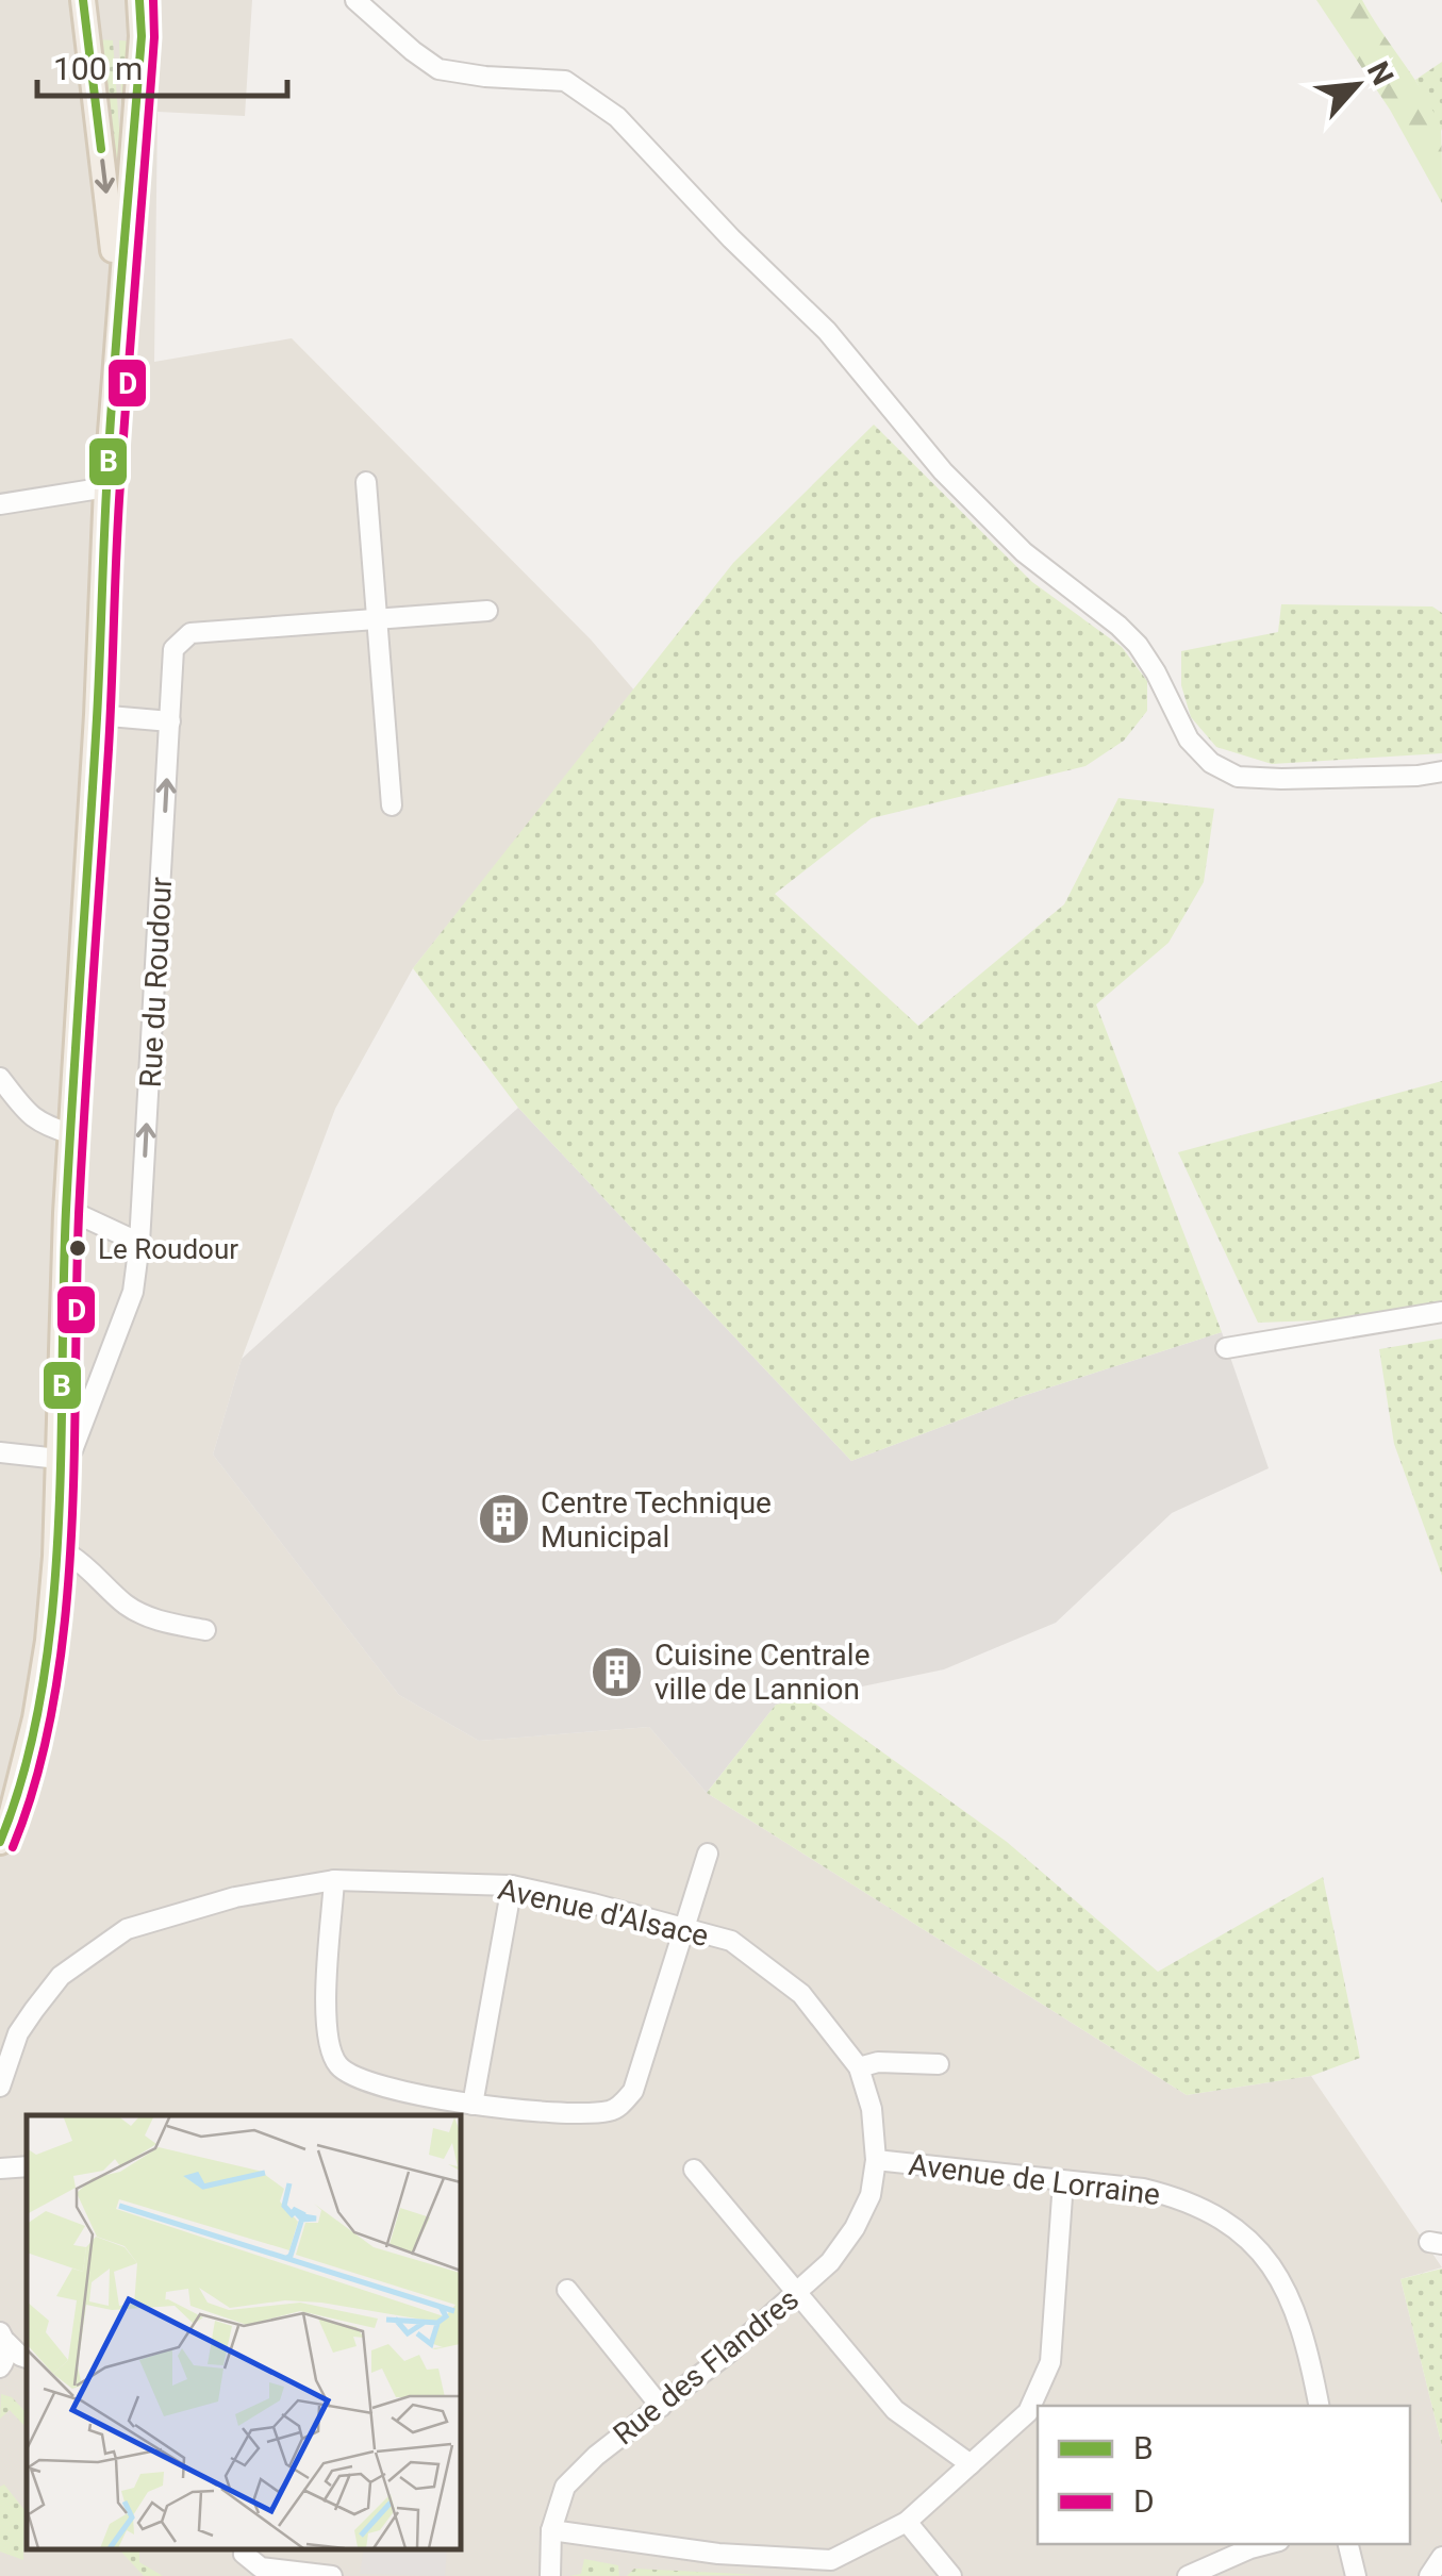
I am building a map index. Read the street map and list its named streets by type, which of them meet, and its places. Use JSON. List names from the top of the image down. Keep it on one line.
{"streets":{"street":["Rue du Roudour","Avenue d'Alsace","Avenue de Lorraine","Rue des Flandres"]},"crossings":[["Avenue d'Alsace","Avenue de Lorraine"],["Avenue d'Alsace","Rue des Flandres"],["Avenue de Lorraine","Rue des Flandres"]],"one_way":["Rue du Roudour"],"places":{"other":["Le Roudour"],"building":["Centre Technique Municipal","Cuisine Centrale ville de Lannion"]},"lines":["transit line B","transit line D"],"legend":["B","D"],"scale_bar":"100 m","north":"top right"}
